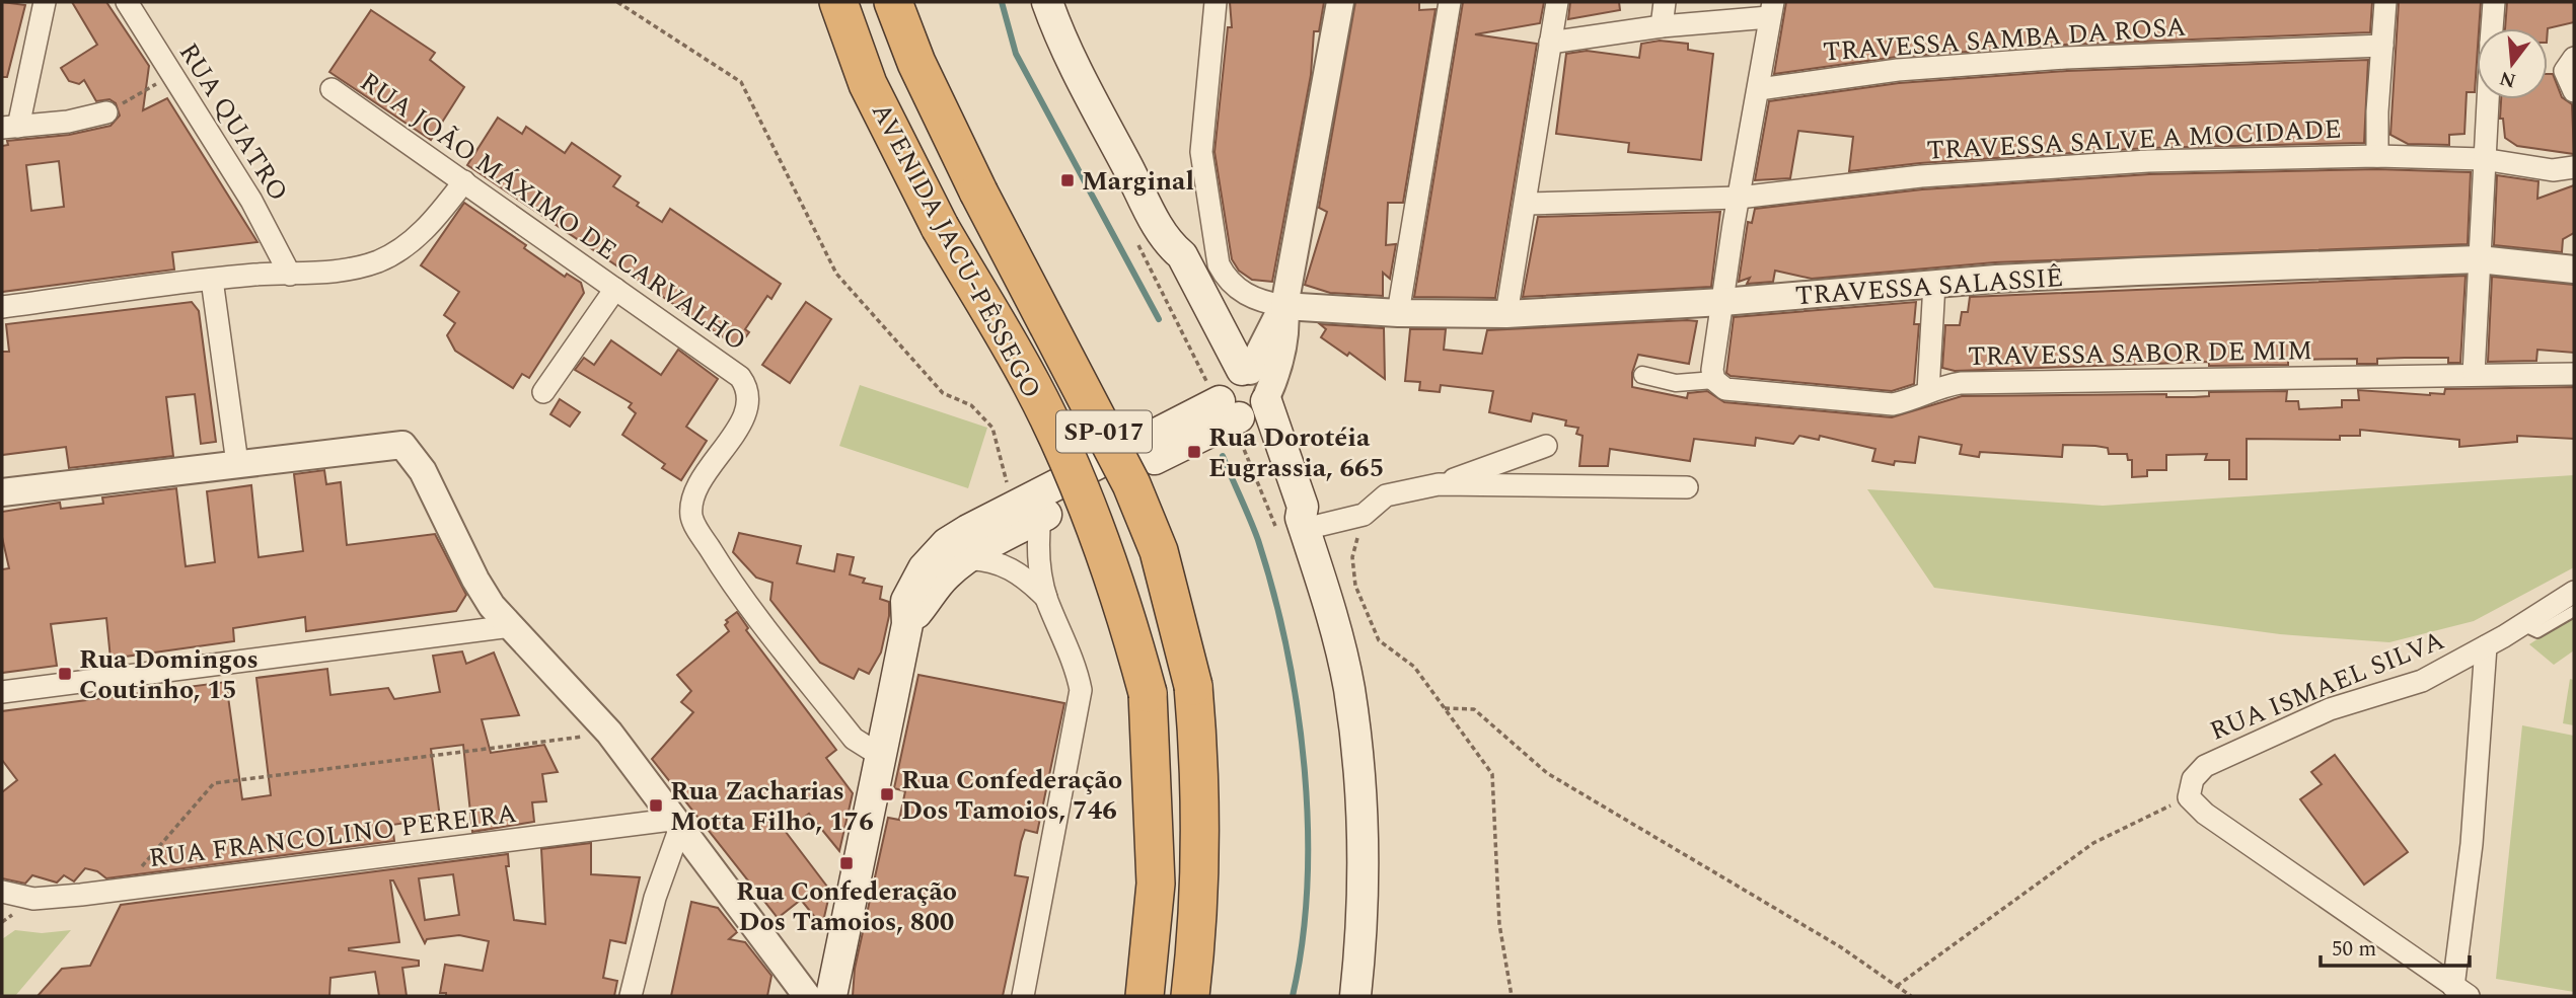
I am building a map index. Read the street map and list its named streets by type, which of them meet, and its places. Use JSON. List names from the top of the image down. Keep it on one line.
{"streets":{"highway":["AVENIDA JACU-PÊSSEGO","SP-017"],"street":["TRAVESSA SAMBA DA ROSA","RUA QUATRO","TRAVESSA SALVE A MOCIDADE","RUA JOÃO MÁXIMO DE CARVALHO","TRAVESSA SALASSIÊ","TRAVESSA SABOR DE MIM","RUA ISMAEL SILVA","RUA FRANCOLINO PEREIRA"]},"places":{"transit":["Marginal","Rua Dorotéia Eugrassia, 665","Rua Domingos Coutinho, 15","Rua Confederação Dos Tamoios, 746","Rua Zacharias Motta Filho, 176","Rua Confederação Dos Tamoios, 800"]},"scale_bar":"50 m","north":"bottom"}
